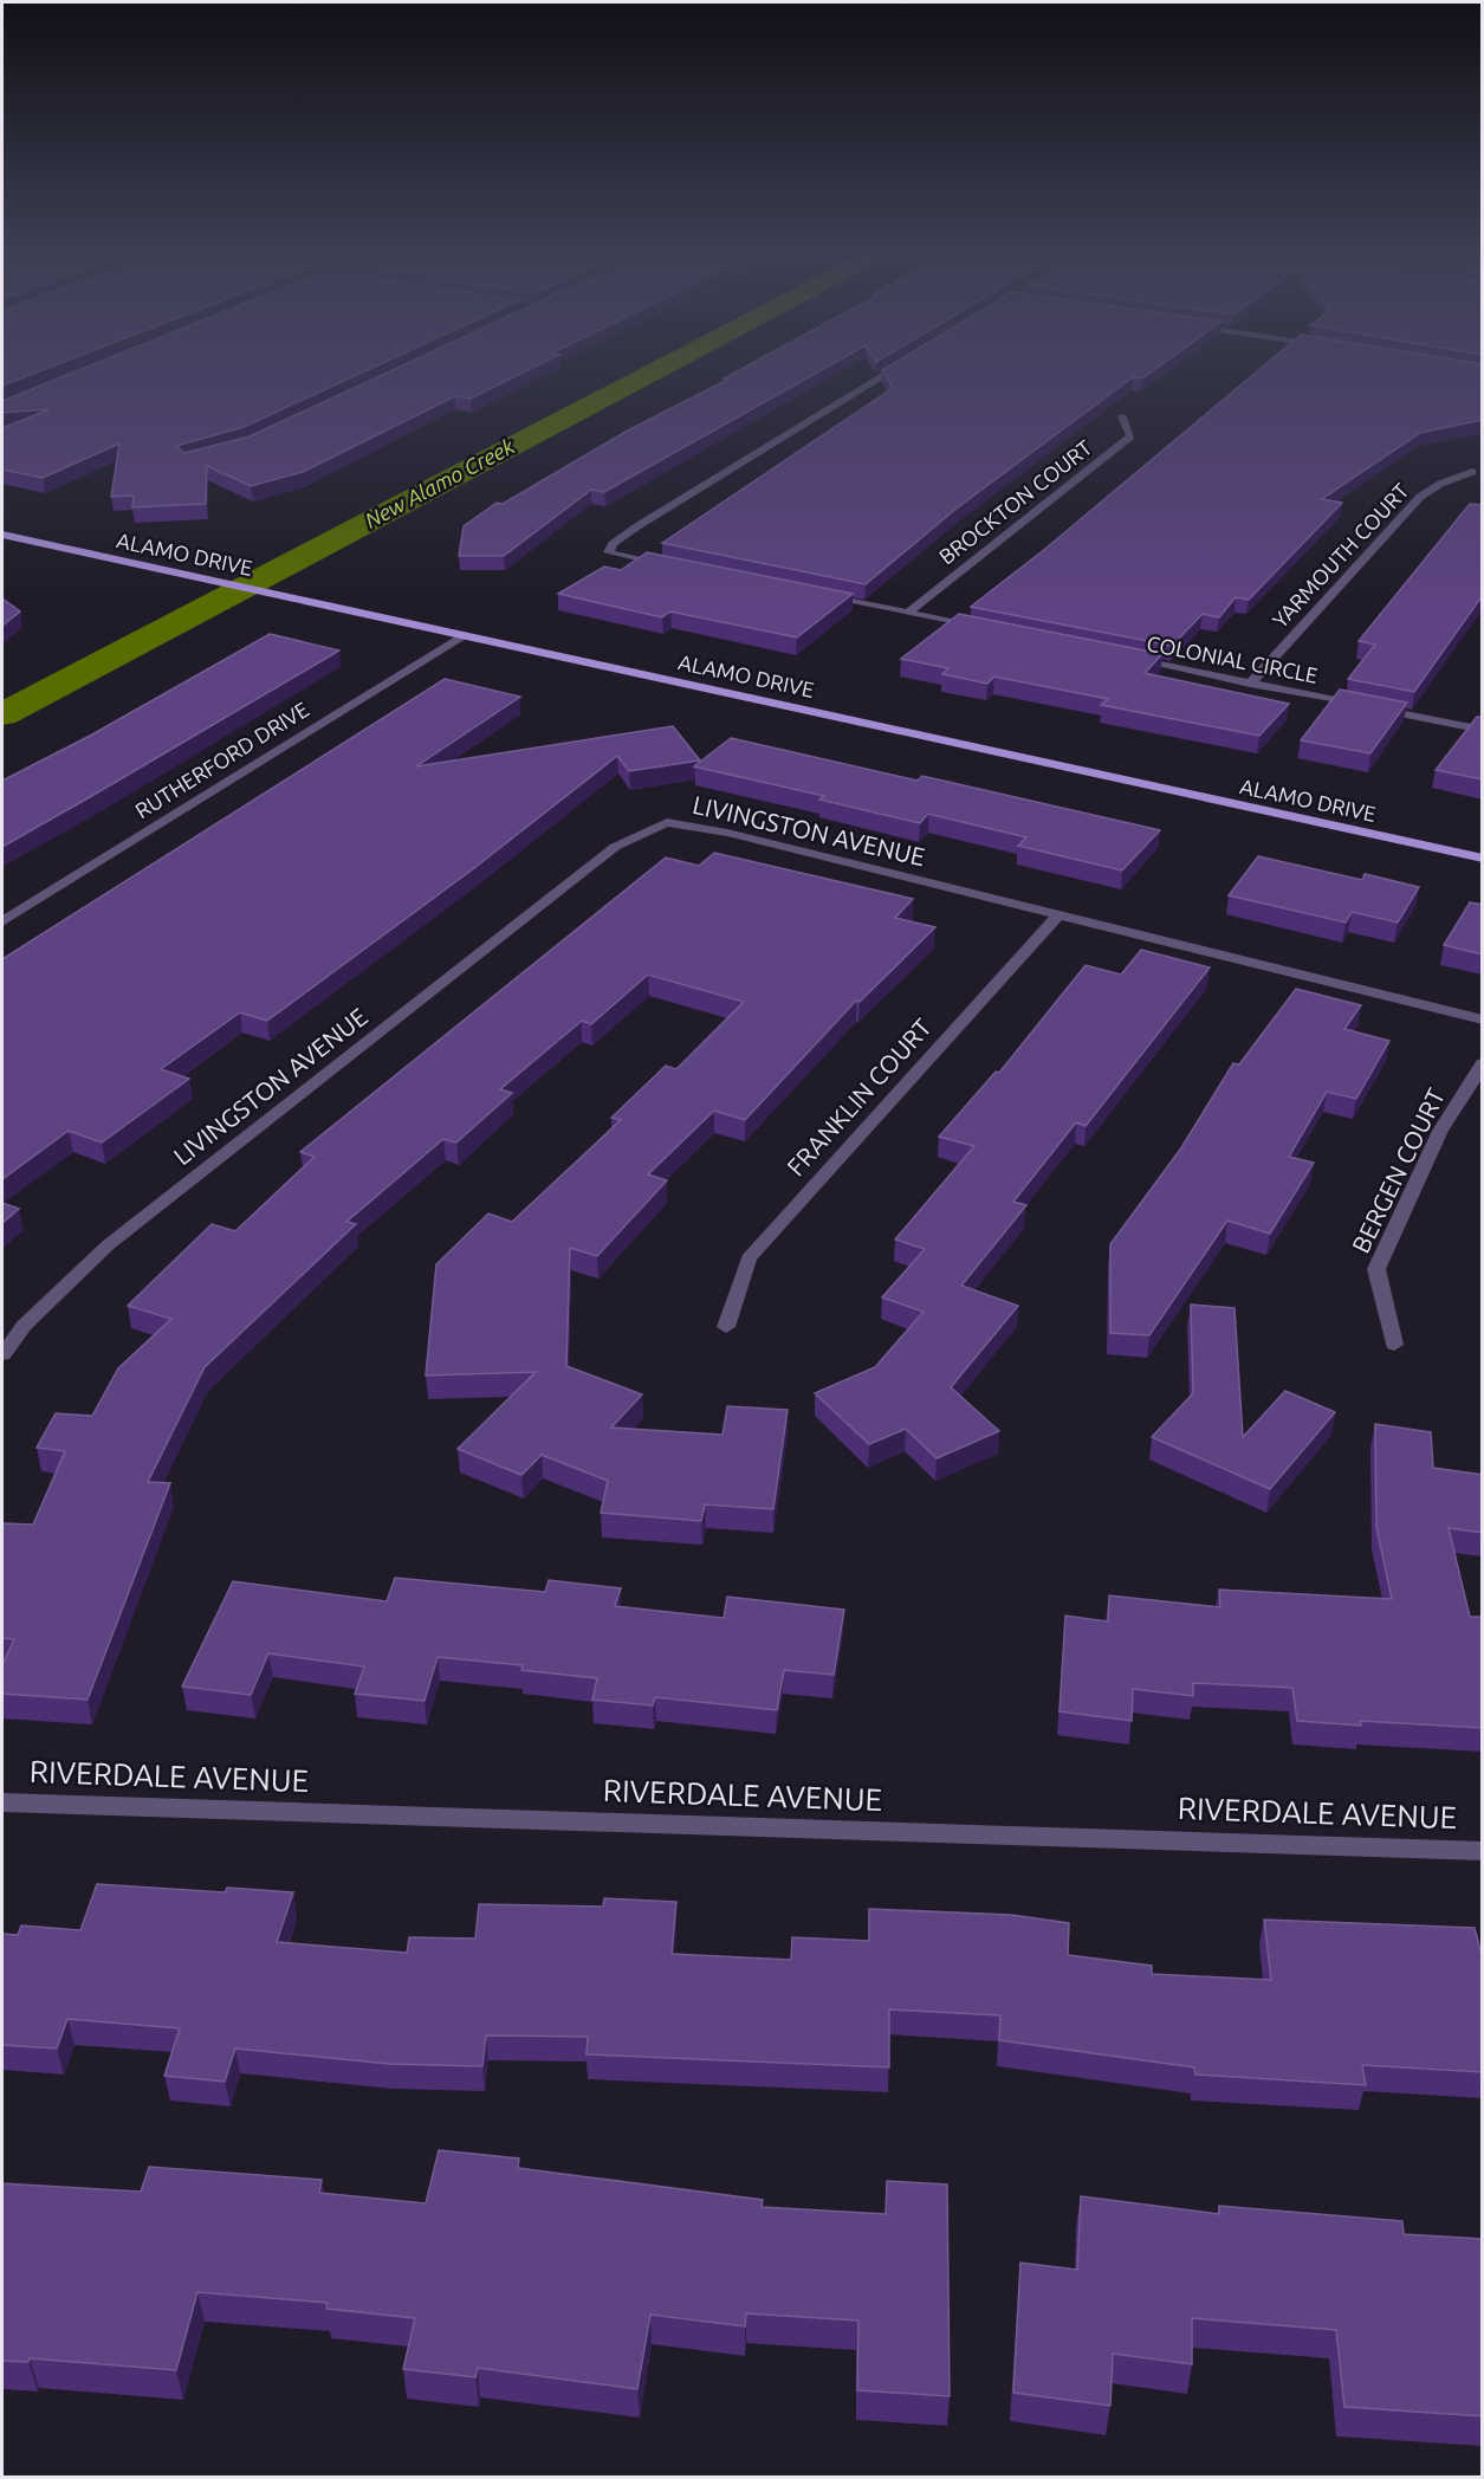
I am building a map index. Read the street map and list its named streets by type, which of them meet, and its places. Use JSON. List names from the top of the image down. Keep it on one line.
{"streets":{"main road":["ALAMO DRIVE"],"street":["BROCKTON COURT","YARMOUTH COURT","COLONIAL CIRCLE","RUTHERFORD DRIVE","LIVINGSTON AVENUE","FRANKLIN COURT","BERGEN COURT","RIVERDALE AVENUE"]},"crossings":[["ALAMO DRIVE","RUTHERFORD DRIVE"],["YARMOUTH COURT","COLONIAL CIRCLE"],["LIVINGSTON AVENUE","FRANKLIN COURT"]],"water":["New Alamo Creek"]}
